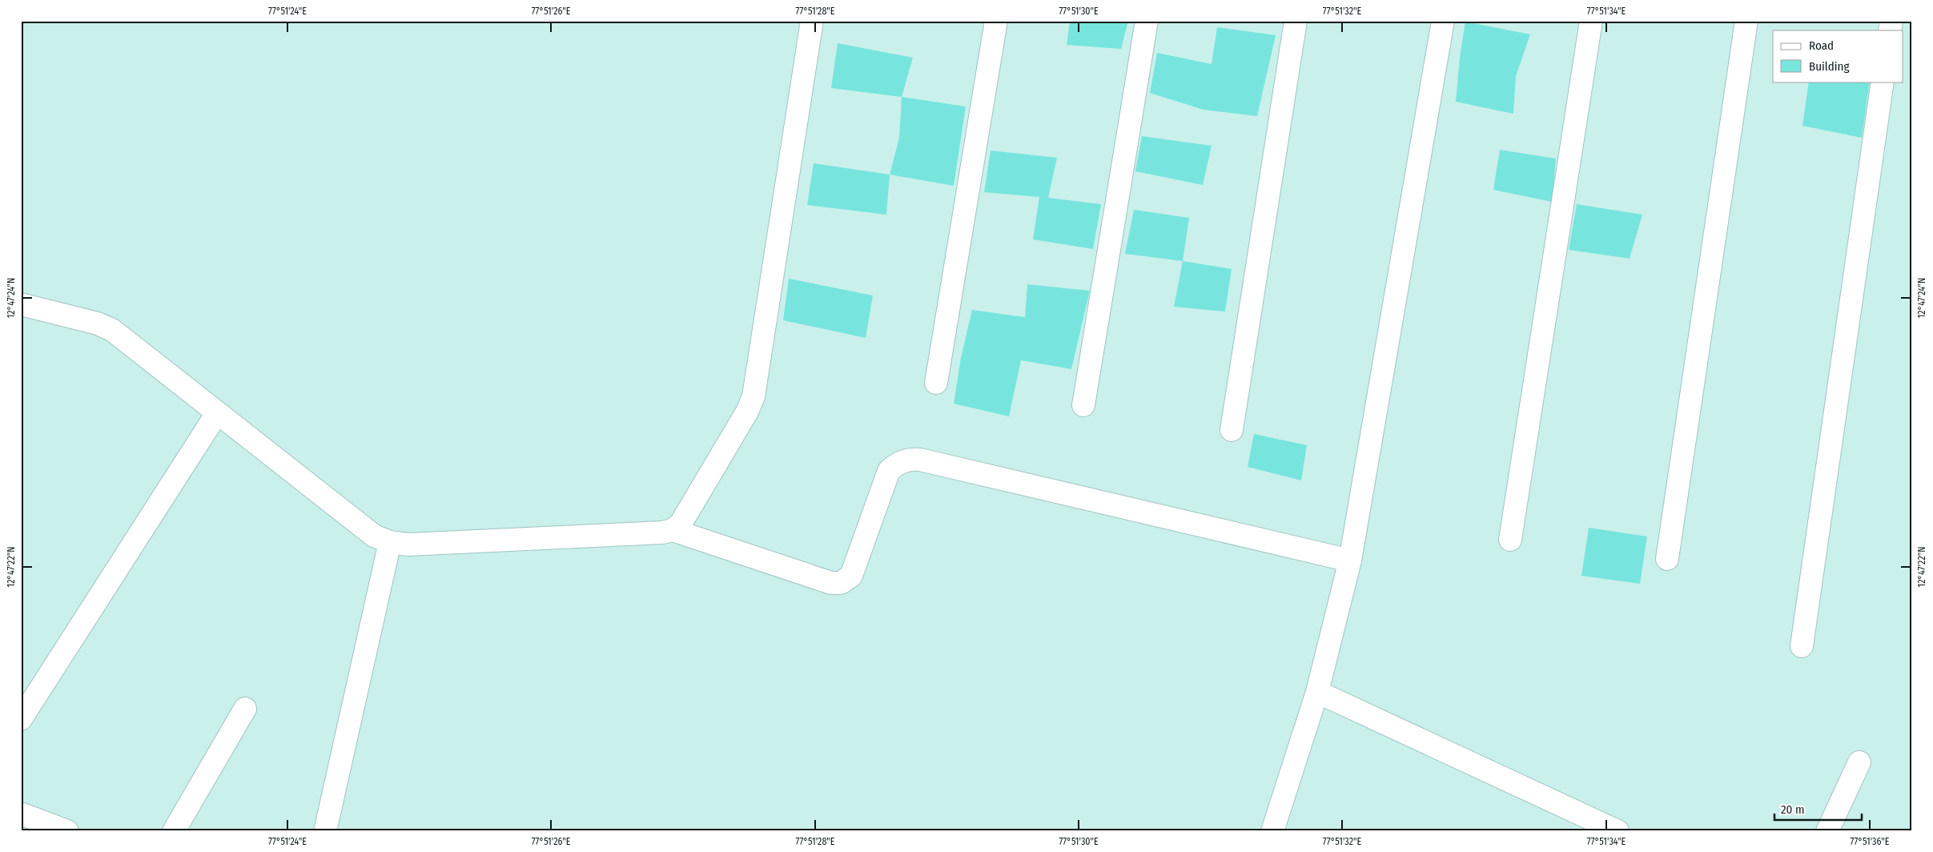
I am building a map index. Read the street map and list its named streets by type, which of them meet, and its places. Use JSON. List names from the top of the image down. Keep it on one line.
{"legend":["Road","Building"],"scale_bar":"20 m","coordinates":["77°51'24\"E","77°51'26\"E","77°51'28\"E","77°51'30\"E","77°51'32\"E","77°51'34\"E","12°47'24\"N","12°47'22\"N","77°51'36\"E"]}
